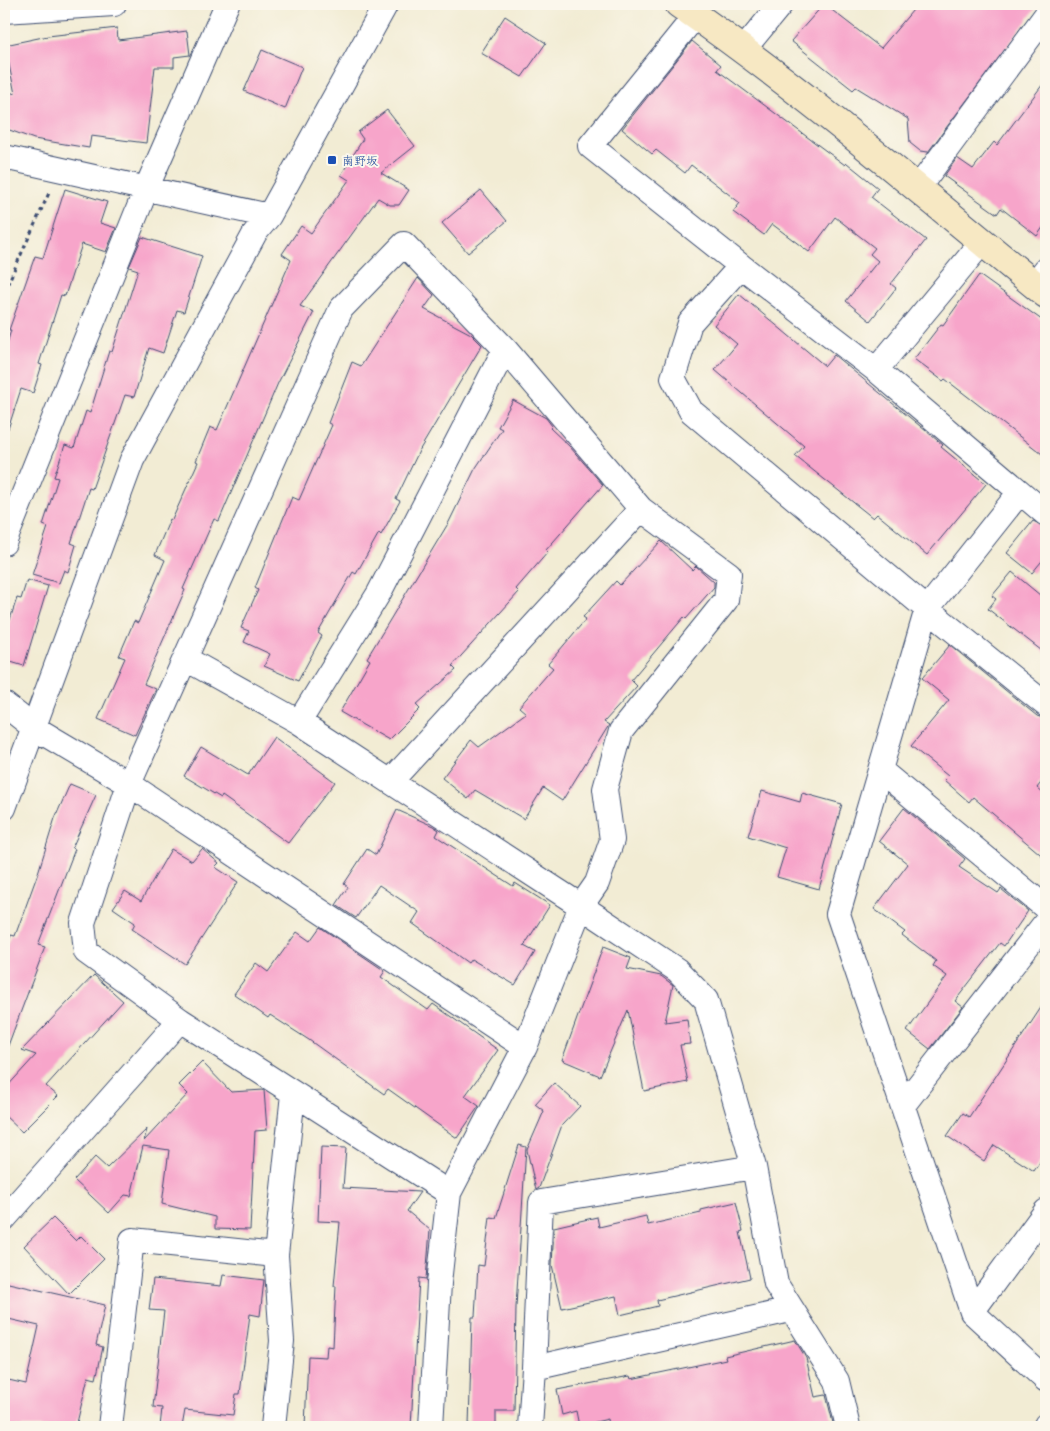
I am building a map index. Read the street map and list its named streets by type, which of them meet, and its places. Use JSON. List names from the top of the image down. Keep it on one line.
{"places":{"transit":["南野坂"]}}
